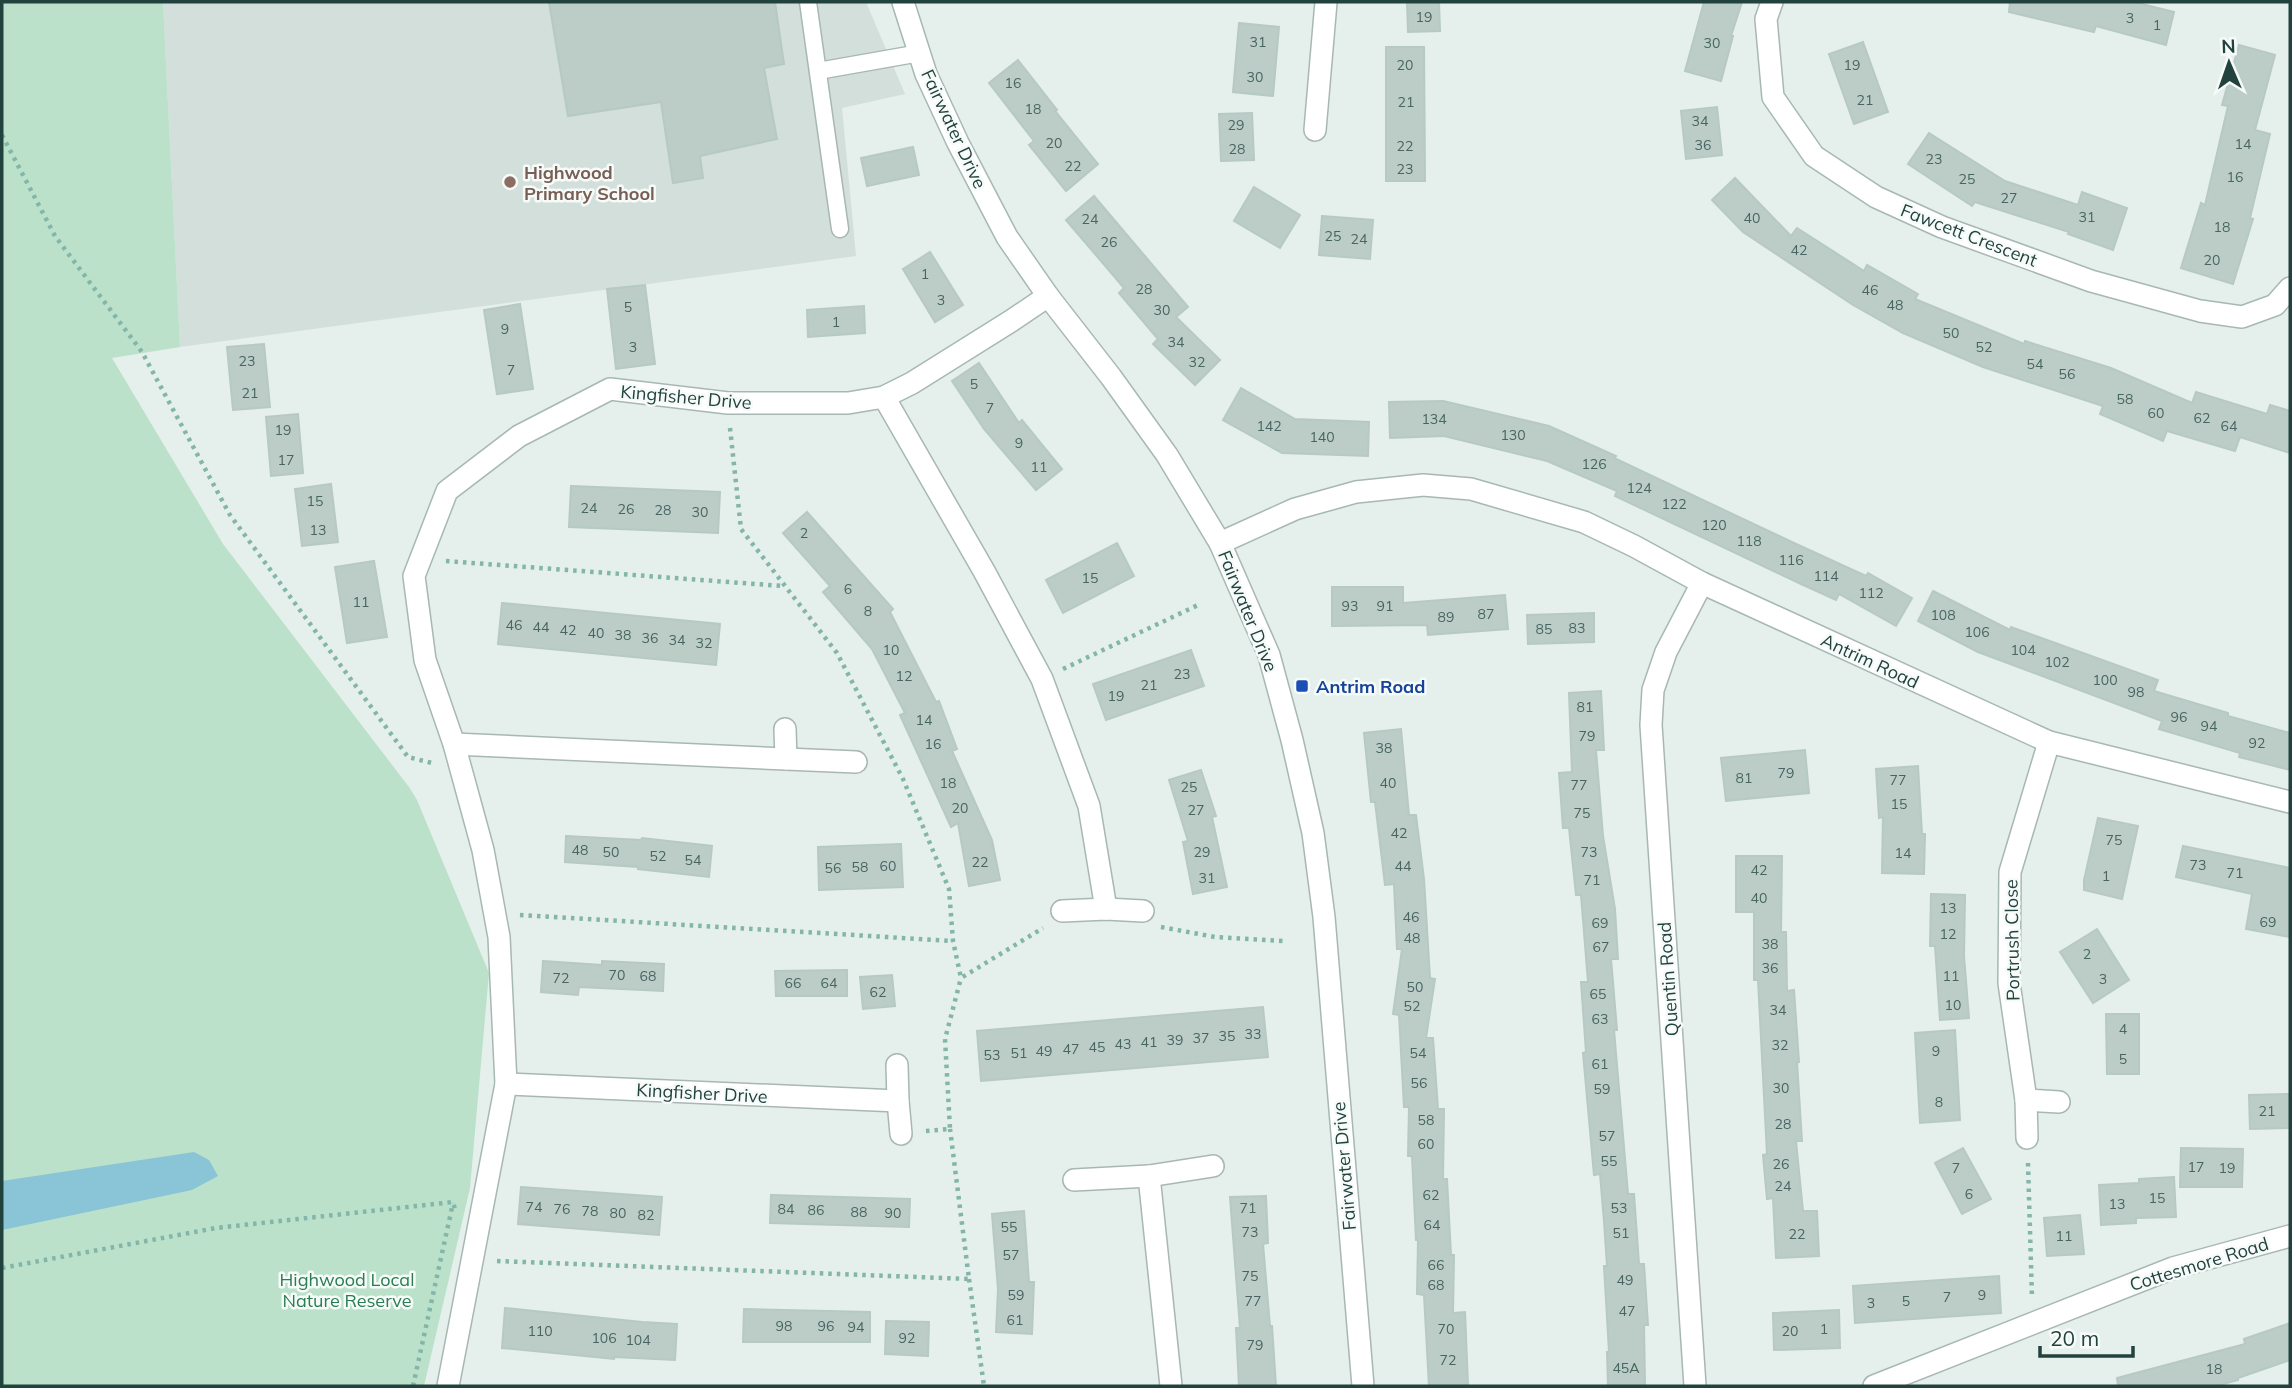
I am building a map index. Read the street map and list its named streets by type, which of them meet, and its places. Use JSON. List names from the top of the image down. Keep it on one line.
{"streets":{"street":["Fairwater Drive","Fawcett Crescent","Kingfisher Drive","Antrim Road","Portrush Close","Quentin Road","Cottesmore Road"]},"crossings":[["Fairwater Drive","Kingfisher Drive"],["Fairwater Drive","Antrim Road"],["Antrim Road","Portrush Close"],["Antrim Road","Quentin Road"]],"parks":["Highwood Local Nature Reserve"],"places":{"other":["Highwood Primary School"],"transit":["Antrim Road"]},"house_numbers":["19","3","1","31","30","20","19","30","16","21","21","18","34","29","20","14","36","22","28","23","22","23","16","25","27","31","40","24","18","25","24","26","42","20","1","28","46","3","48","5","30","1","9","50","34","3","52","23","32","54","7","56","5","21","58","7","60","62","134","142","64","19","130","140","9","17","126","11","124","15","122","24","26","28","30","120","13","2","118","116","114","15","6","112","11","93","91","8","87","108","89","46","44","83","85","42","106","40","38","36","34","32","10","104","102","23","12","100","21","98","19","81","96","14","94","79","92","16","38","79","81","77","18","40","77","25","15","20","27","75","42","75","48","50","29","73","14","52","54","22","73","60","44","58","56","42","71","1","31","71","40","13","46","69","69","12","48","38","67","2","36","70","68","11","72","3","66","64","50","62","65","10","52","34","63","4","33","35","37","39","41","43","32","45","47","49","9","51","54","53","5","61","56","30","59","8","21","58","28","57","60","55","26","17","7","19","24","6","62","15","13","74","71","53","76","84","86","78","88","80","90","82","64","55","73","51","22","11","57","66","75","49","68","59","9","7","77","5","3","47","61","98","96","94","70","1","110","20","106","92","104","79","72","45A","18"],"scale_bar":"20 m","north":"top"}
